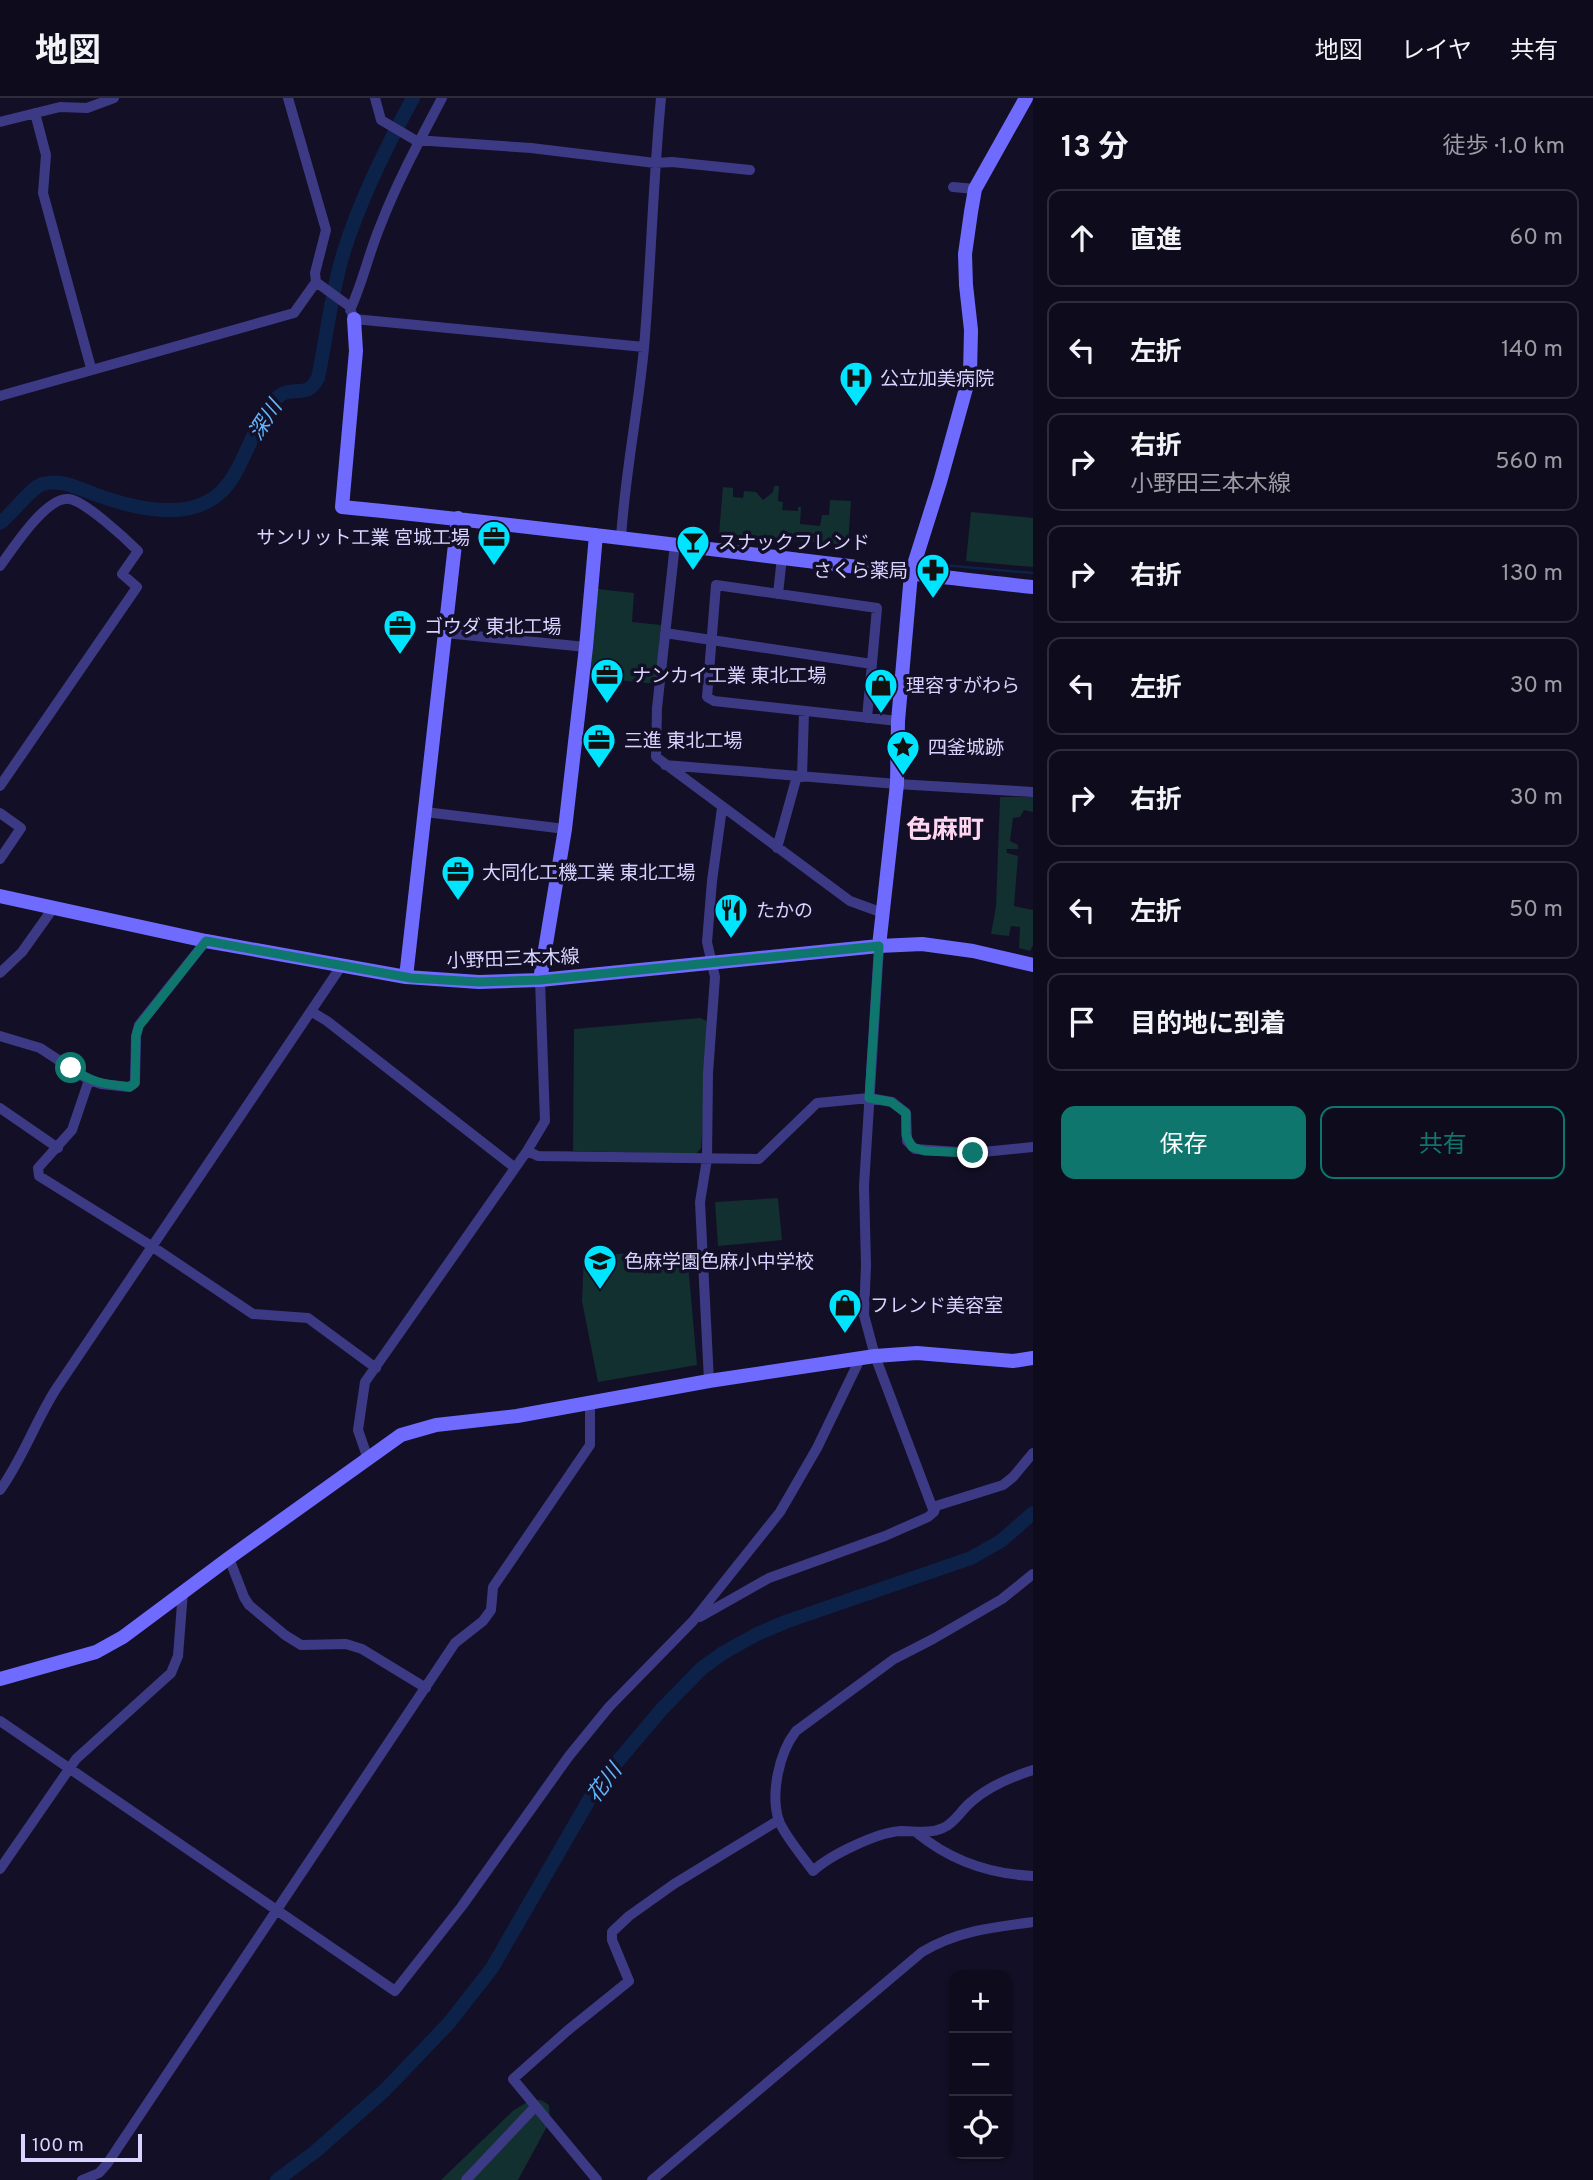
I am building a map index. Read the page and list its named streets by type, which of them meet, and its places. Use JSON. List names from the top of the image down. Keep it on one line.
{"streets":{"street":["小野田三本木線"]},"districts":["色麻町"],"water":["深川","花川"],"places":{"hospital":["公立加美病院"],"office":["サンリット工業 宮城工場","ゴウダ 東北工場","ナンカイ工業 東北工場","三進 東北工場","大同化工機工業 東北工場"],"bar":["スナックフレンド"],"pharmacy":["さくら薬局"],"shop":["理容すがわら","フレンド美容室"],"place":["四釜城跡"],"restaurant":["たかの"],"school or university":["色麻学園色麻小中学校"]},"scale_bar":"100 m","page":{"header":"地図","nav":["地図","レイヤ","共有"],"heading":["13 分","徒歩 · 1.0 km"],"list":[["直進","60 m"],["左折","140 m"],["右折","小野田三本木線","560 m"],["右折","130 m"],["左折","30 m"],["右折","30 m"],["左折","50 m"],"目的地に到着"],"buttons":["保存","共有"],"map_buttons":["+","−"],"scale":"100 m"}}
